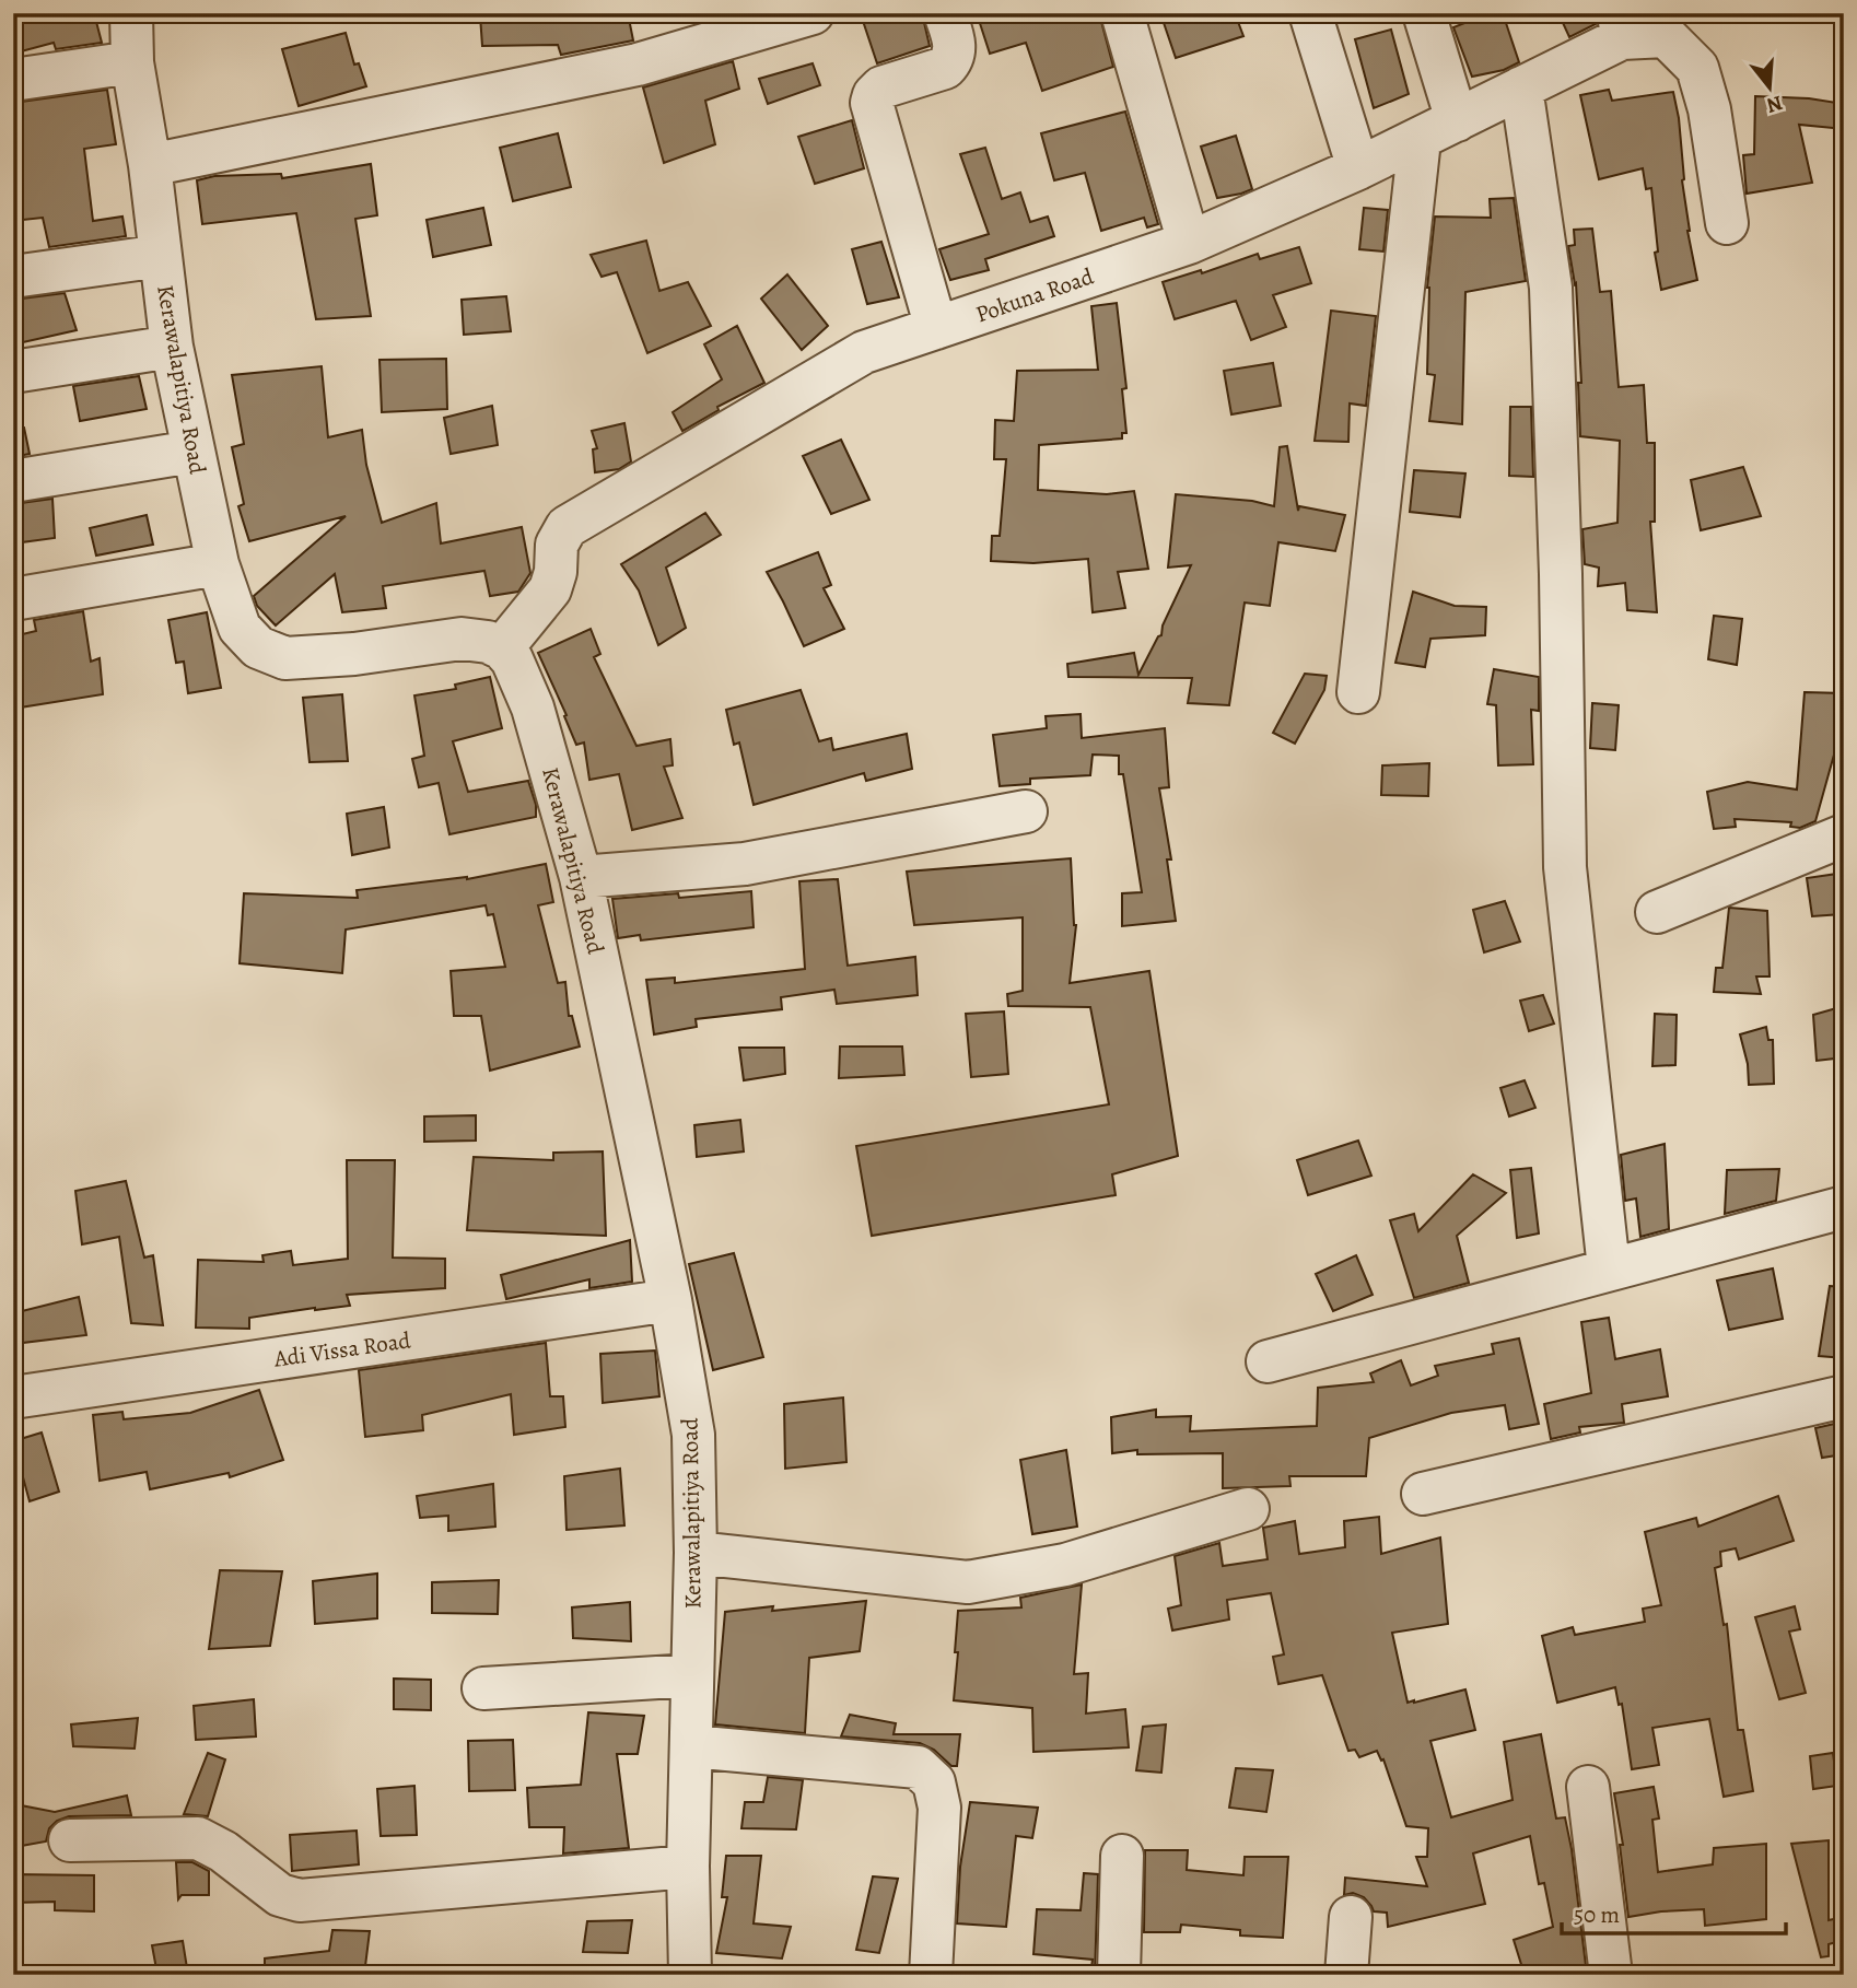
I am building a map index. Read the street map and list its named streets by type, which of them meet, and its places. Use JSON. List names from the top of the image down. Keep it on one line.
{"streets":{"street":["Pokuna Road","Kerawalapitiya Road","Adi Vissa Road"]},"crossings":[["Pokuna Road","Kerawalapitiya Road"],["Kerawalapitiya Road","Adi Vissa Road"]],"scale_bar":"50 m","north":"bottom"}
